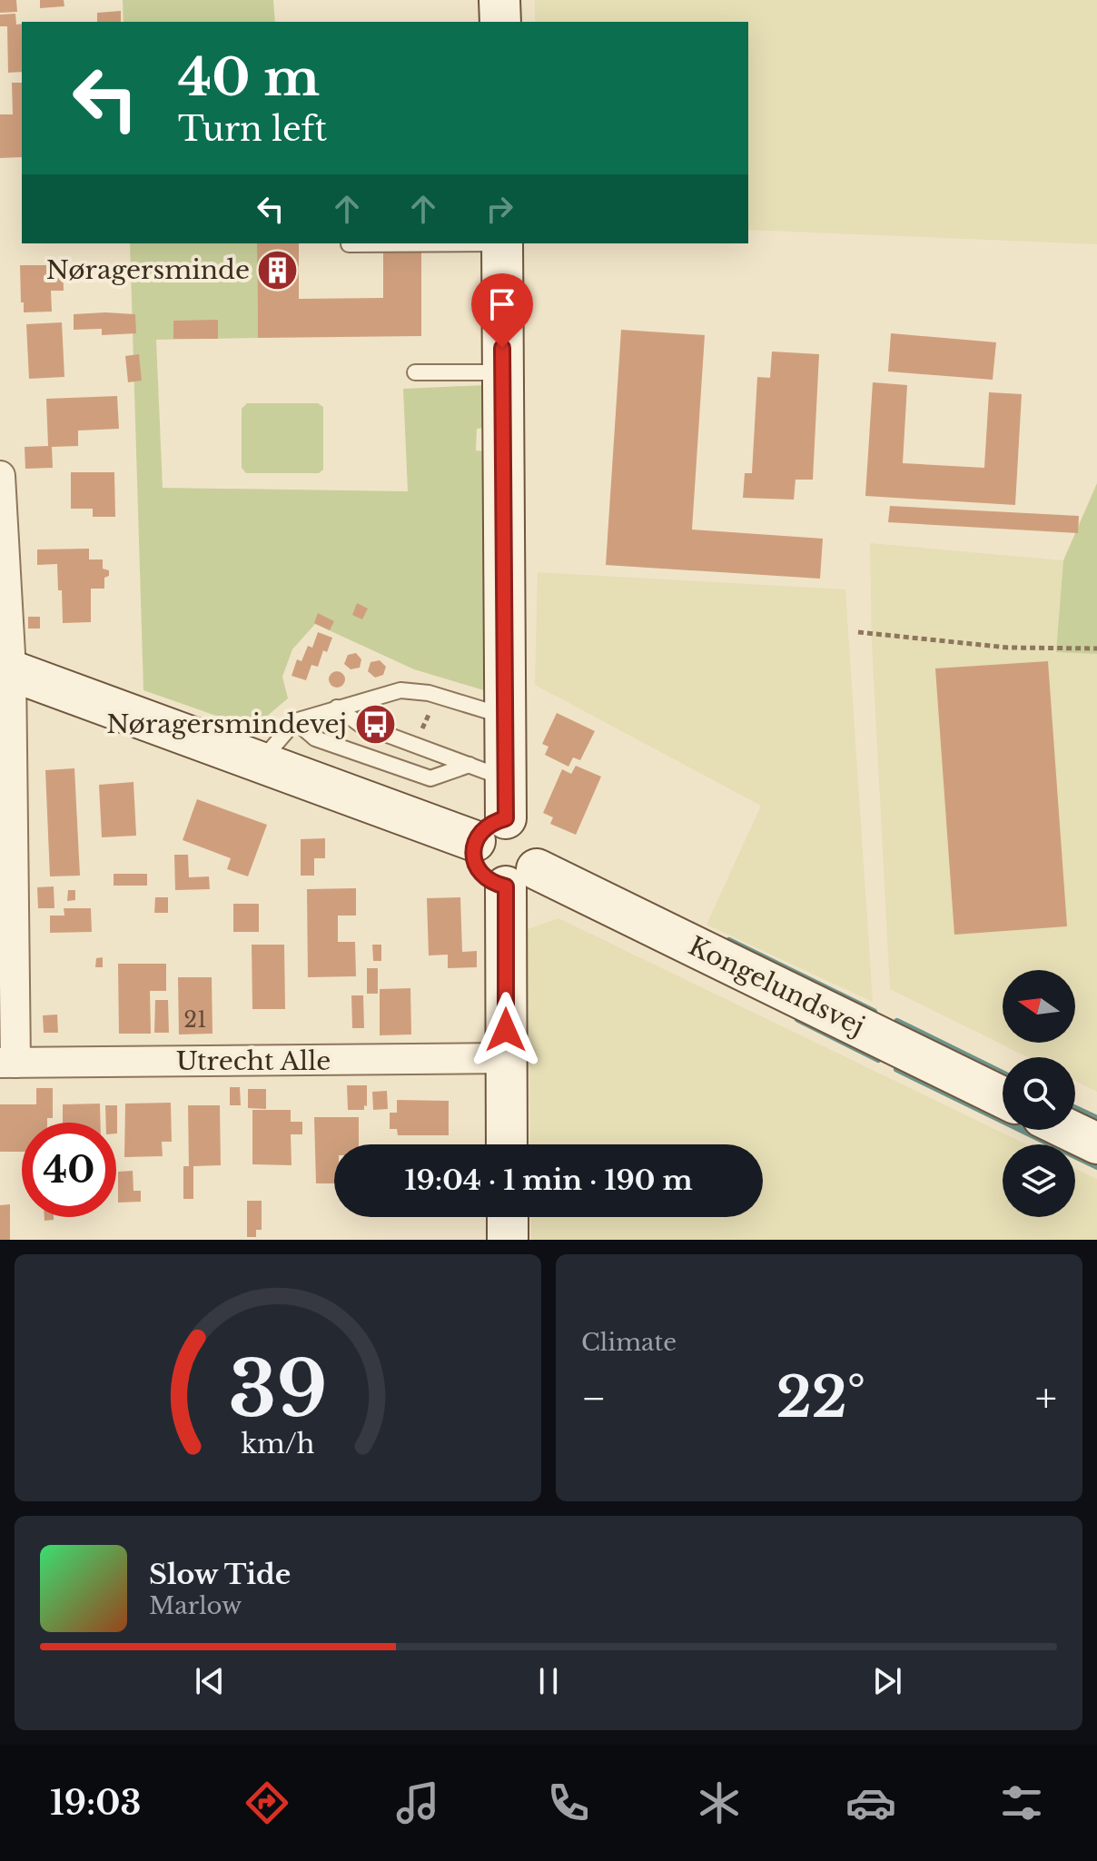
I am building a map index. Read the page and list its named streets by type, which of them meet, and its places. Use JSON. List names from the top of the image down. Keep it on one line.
{"streets":{"street":["Kongelundsvej","Utrecht Alle"]},"places":{"building":["Nøragersminde"],"bus stop":["Nøragersmindevej"]},"house_numbers":["21"],"north":"left","page":{"turn":["40 m","Turn left"],"limit":"40","trip":"19:04 · 1 min · 190 m","tile":"Climate","heat":["−","22°","+"],"song":["Slow Tide","Marlow"],"tabs":"19:03","gauge":["39","km/h"]}}
